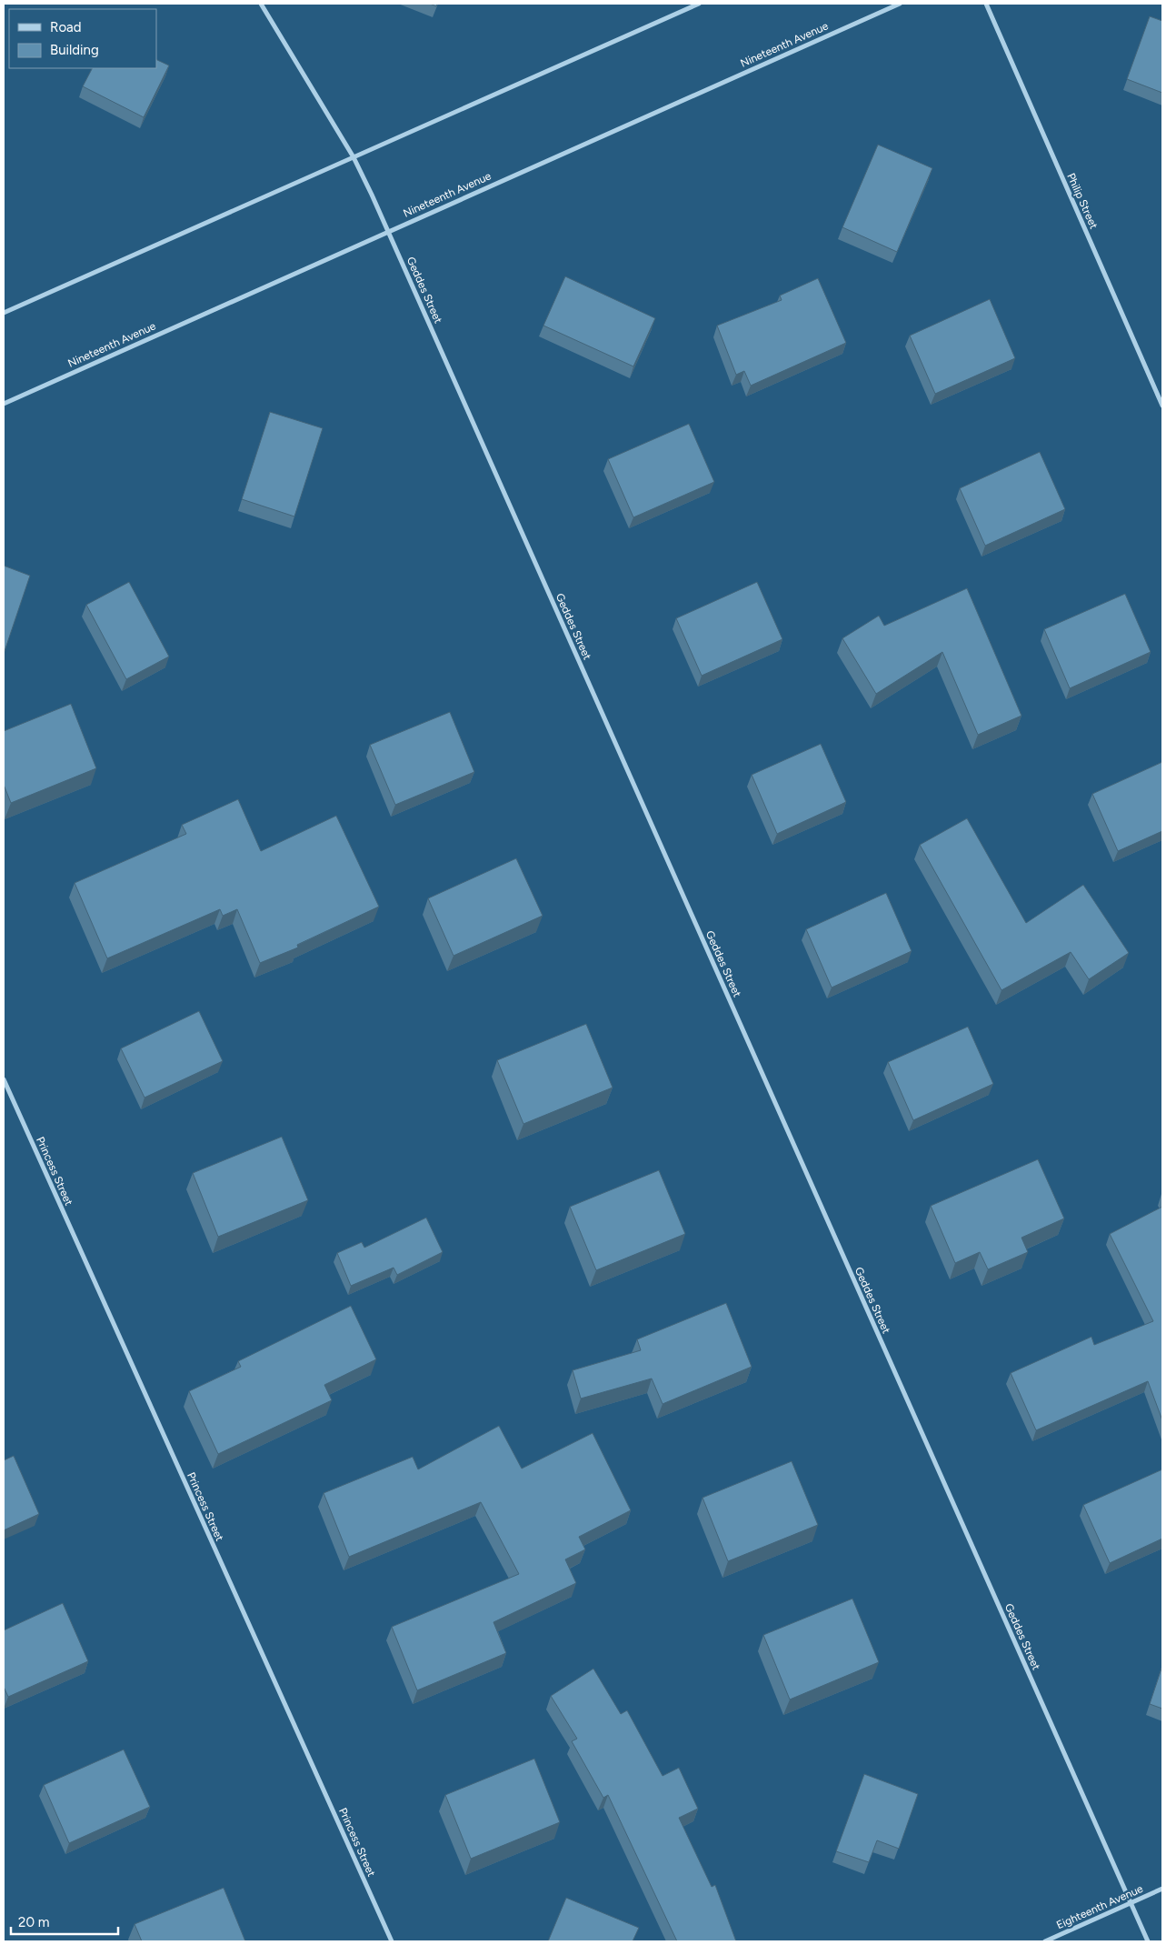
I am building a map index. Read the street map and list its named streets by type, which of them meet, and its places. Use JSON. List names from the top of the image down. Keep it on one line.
{"streets":{"street":["Nineteenth Avenue","Philip Street","Geddes Street","Princess Street","Eighteenth Avenue"]},"crossings":[["Nineteenth Avenue","Geddes Street"],["Geddes Street","Eighteenth Avenue"]],"legend":["Road","Building"],"scale_bar":"20 m"}
